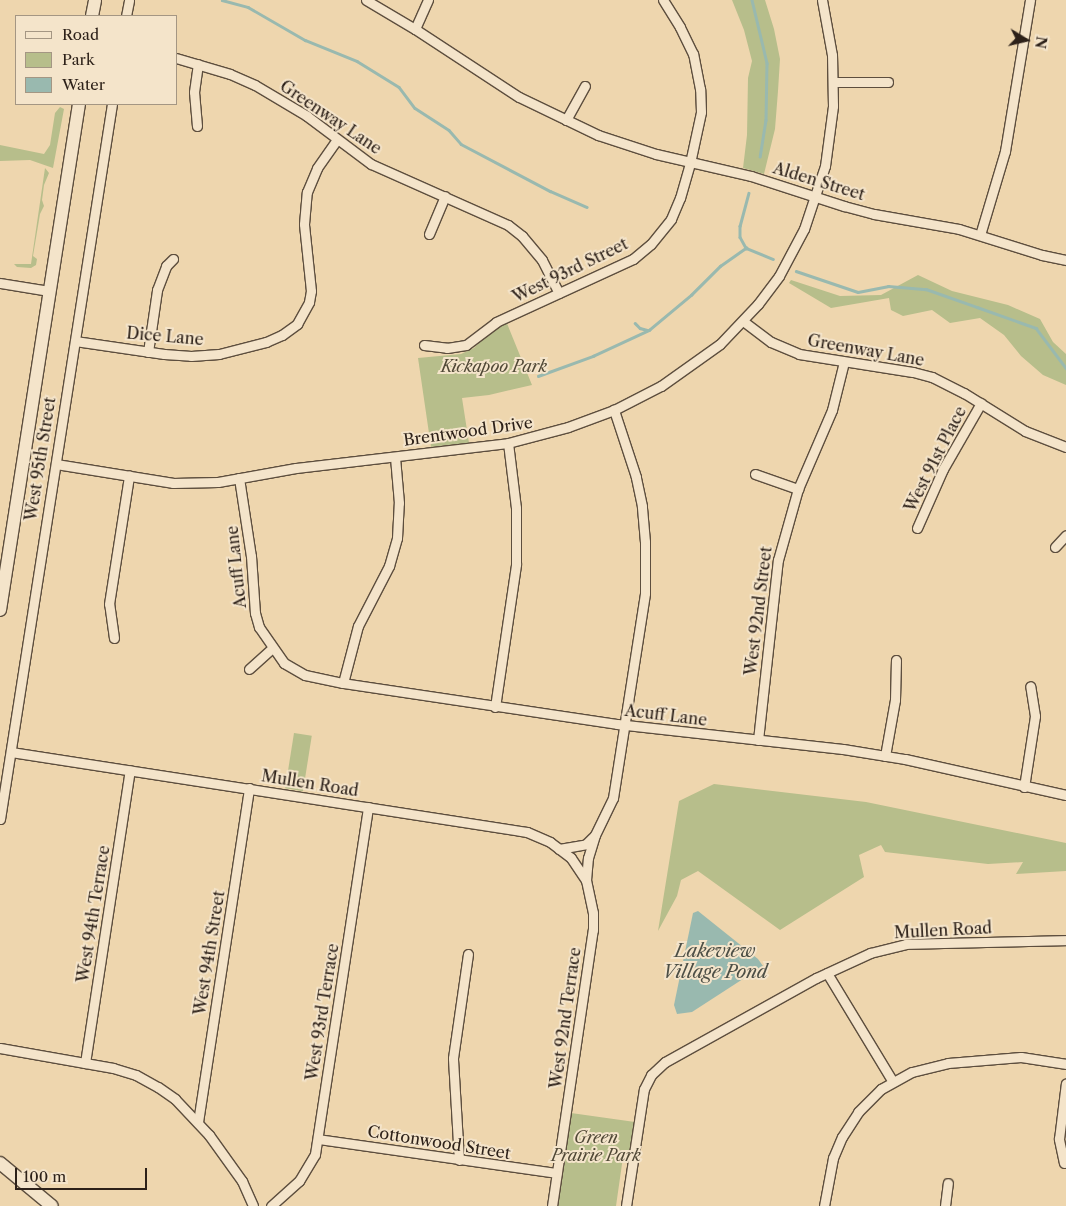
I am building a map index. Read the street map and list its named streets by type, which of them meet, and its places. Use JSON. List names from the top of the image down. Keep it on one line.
{"streets":{"main road":["West 95th Street"],"street":["Greenway Lane","Alden Street","West 93rd Street","Dice Lane","Brentwood Drive","West 91st Place","Acuff Lane","West 92nd Street","Mullen Road","West 94th Terrace","West 94th Street","West 93rd Terrace","West 92nd Terrace","Cottonwood Street"]},"crossings":[["Greenway Lane","West 93rd Street"],["Greenway Lane","Dice Lane"],["Greenway Lane","Brentwood Drive"],["Greenway Lane","West 91st Place"],["Greenway Lane","West 92nd Street"],["Alden Street","West 93rd Street"],["Alden Street","Brentwood Drive"],["Dice Lane","West 95th Street"],["Brentwood Drive","West 95th Street"],["Brentwood Drive","Acuff Lane"],["Brentwood Drive","West 92nd Terrace"],["West 95th Street","Mullen Road"],["Acuff Lane","West 92nd Street"],["Acuff Lane","West 92nd Terrace"],["Mullen Road","West 94th Terrace"],["Mullen Road","West 94th Street"],["Mullen Road","West 93rd Terrace"],["Mullen Road","West 92nd Terrace"],["West 93rd Terrace","Cottonwood Street"],["West 92nd Terrace","Cottonwood Street"]],"water":["Lakeview Village Pond"],"parks":["Kickapoo Park","Green Prairie Park"],"legend":["Road","Park","Water"],"scale_bar":"100 m","north":"right"}
